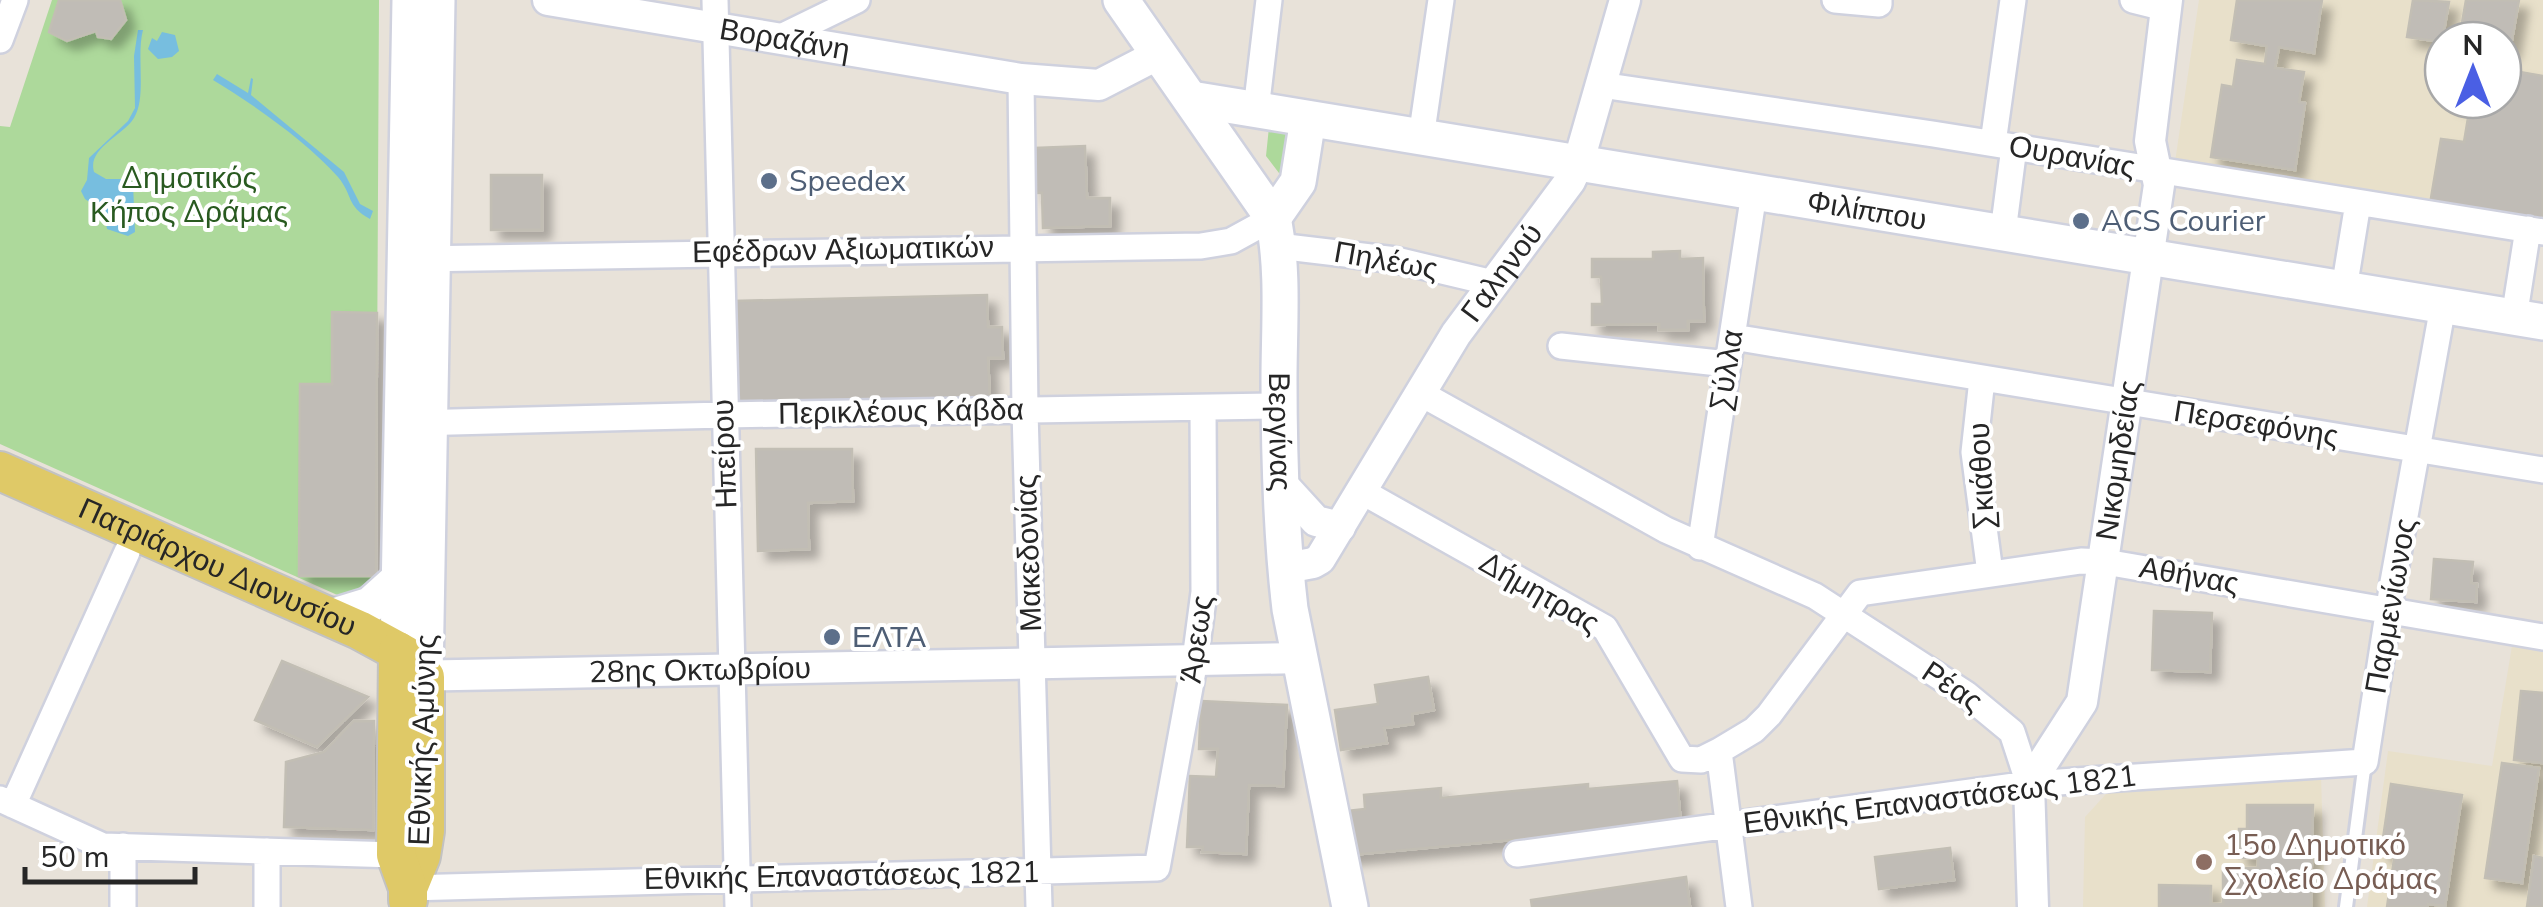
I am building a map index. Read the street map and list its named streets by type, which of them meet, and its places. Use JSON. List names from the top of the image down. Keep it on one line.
{"streets":{"main road":["Φιλίππου","Βεργίνας","Πατριάρχου Διονυσίου","Εθνικής Αμύνης"],"street":["Βοραζάνη","Ουρανίας","Εφέδρων Αξιωματικών","Πηλέως","Γαληνού","Σύλλα","Περικλέους Κάβδα","Περσεφόνης","Ηπείρου","Νικομηδείας","Σκιάθου","Μακεδονίας","Αθήνας","Δήμητρας","Παρμενίωνος","Άρεως","28ης Οκτωβρίου","Ρέας","Εθνικής Επαναστάσεως 1821"]},"crossings":[["Βοραζάνη","Ηπείρου"],["Βοραζάνη","Μακεδονίας"],["Ουρανίας","Γαληνού"],["Ουρανίας","Νικομηδείας"],["Φιλίππου","Γαληνού"],["Φιλίππου","Σύλλα"],["Φιλίππου","Νικομηδείας"],["Φιλίππου","Παρμενίωνος"],["Εφέδρων Αξιωματικών","Πηλέως"],["Εφέδρων Αξιωματικών","Βεργίνας"],["Εφέδρων Αξιωματικών","Ηπείρου"],["Εφέδρων Αξιωματικών","Μακεδονίας"],["Εφέδρων Αξιωματικών","Εθνικής Αμύνης"],["Πηλέως","Γαληνού"],["Πηλέως","Βεργίνας"],["Γαληνού","Βεργίνας"],["Γαληνού","Δήμητρας"],["Σύλλα","Περσεφόνης"],["Περικλέους Κάβδα","Βεργίνας"],["Περικλέους Κάβδα","Ηπείρου"],["Περικλέους Κάβδα","Μακεδονίας"],["Περικλέους Κάβδα","Άρεως"],["Περικλέους Κάβδα","Εθνικής Αμύνης"],["Περσεφόνης","Νικομηδείας"],["Περσεφόνης","Σκιάθου"],["Περσεφόνης","Παρμενίωνος"],["Βεργίνας","28ης Οκτωβρίου"],["Ηπείρου","28ης Οκτωβρίου"],["Ηπείρου","Εθνικής Επαναστάσεως 1821"],["Νικομηδείας","Αθήνας"],["Νικομηδείας","Ρέας"],["Νικομηδείας","Εθνικής Επαναστάσεως 1821"],["Σκιάθου","Αθήνας"],["Μακεδονίας","28ης Οκτωβρίου"],["Μακεδονίας","Εθνικής Επαναστάσεως 1821"],["Πατριάρχου Διονυσίου","28ης Οκτωβρίου"],["Πατριάρχου Διονυσίου","Εθνικής Αμύνης"],["Αθήνας","Δήμητρας"],["Αθήνας","Παρμενίωνος"],["Αθήνας","Ρέας"],["Παρμενίωνος","Εθνικής Επαναστάσεως 1821"],["Άρεως","28ης Οκτωβρίου"],["Άρεως","Εθνικής Επαναστάσεως 1821"],["28ης Οκτωβρίου","Εθνικής Αμύνης"],["Ρέας","Εθνικής Επαναστάσεως 1821"],["Εθνικής Αμύνης","Εθνικής Επαναστάσεως 1821"]],"parks":["Δημοτικός Κήπος Δράμας"],"places":["Speedex","ACS Courier","ΕΛΤΑ","15ο Δημοτικό Σχολείο Δράμας"],"scale_bar":"50 m","north":"top"}
